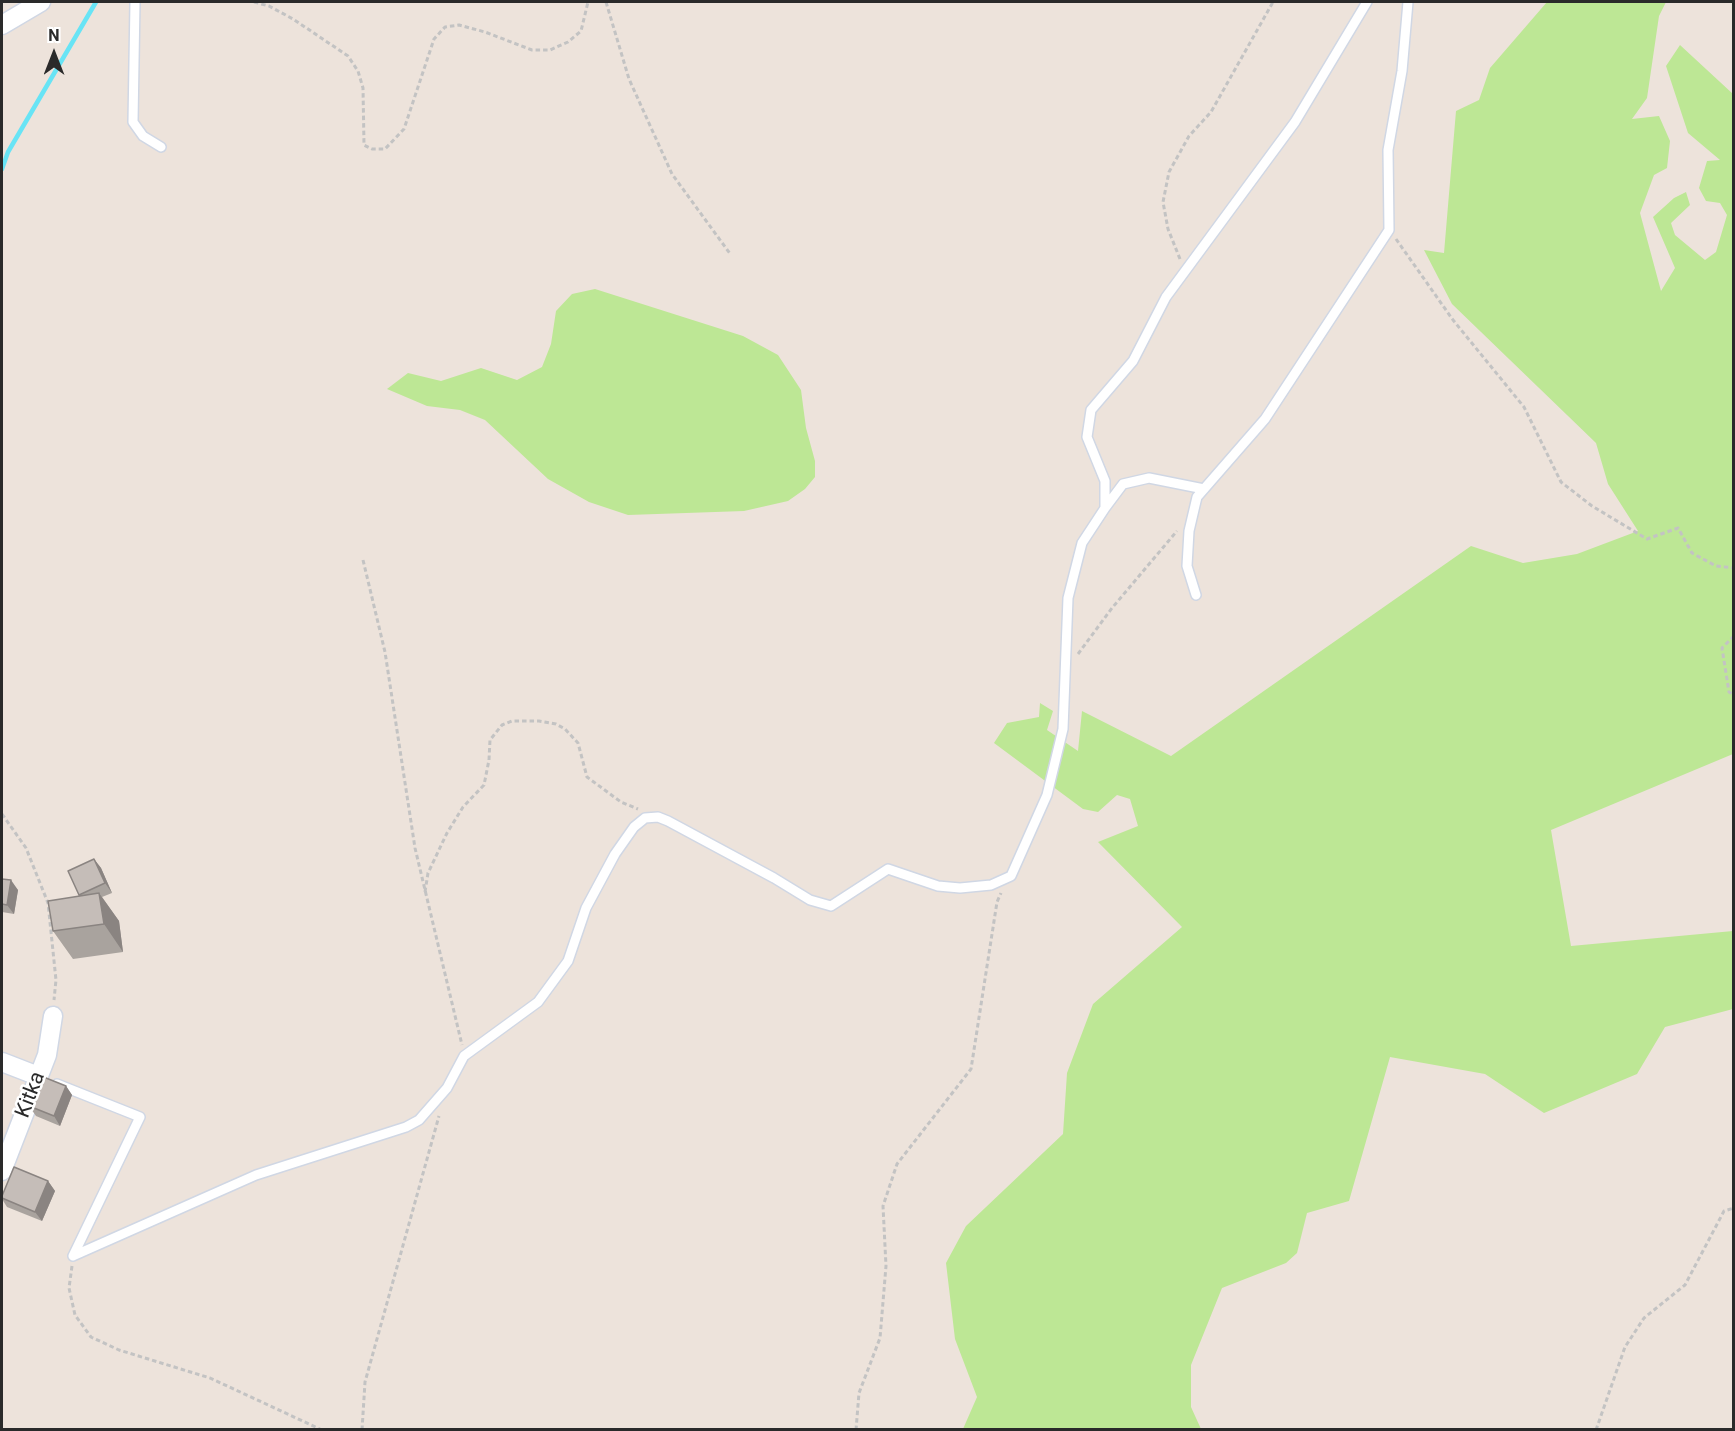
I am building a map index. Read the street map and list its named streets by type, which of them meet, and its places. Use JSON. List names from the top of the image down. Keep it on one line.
{"streets":{"street":["Kitka"]},"north":"top"}
